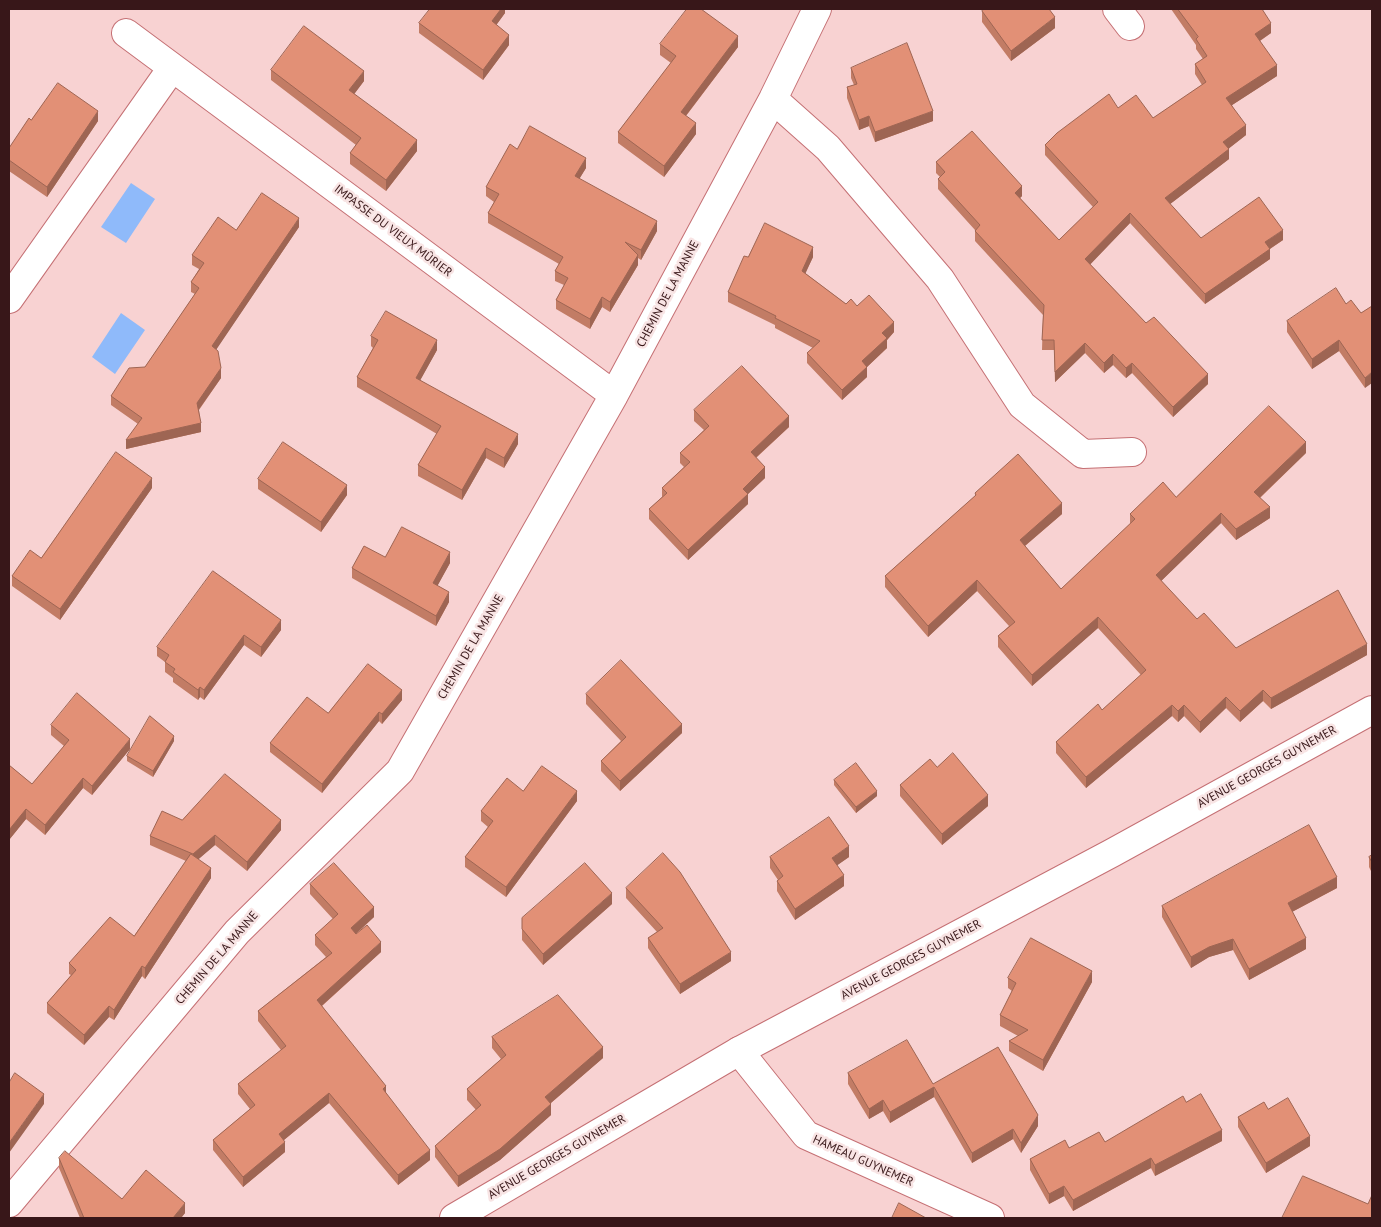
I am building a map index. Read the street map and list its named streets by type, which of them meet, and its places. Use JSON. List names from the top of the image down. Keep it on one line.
{"streets":{"street":["IMPASSE DU VIEUX MÛRIER","CHEMIN DE LA MANNE","AVENUE GEORGES GUYNEMER","HAMEAU GUYNEMER"]},"crossings":[["IMPASSE DU VIEUX MÛRIER","CHEMIN DE LA MANNE"],["AVENUE GEORGES GUYNEMER","HAMEAU GUYNEMER"]]}
